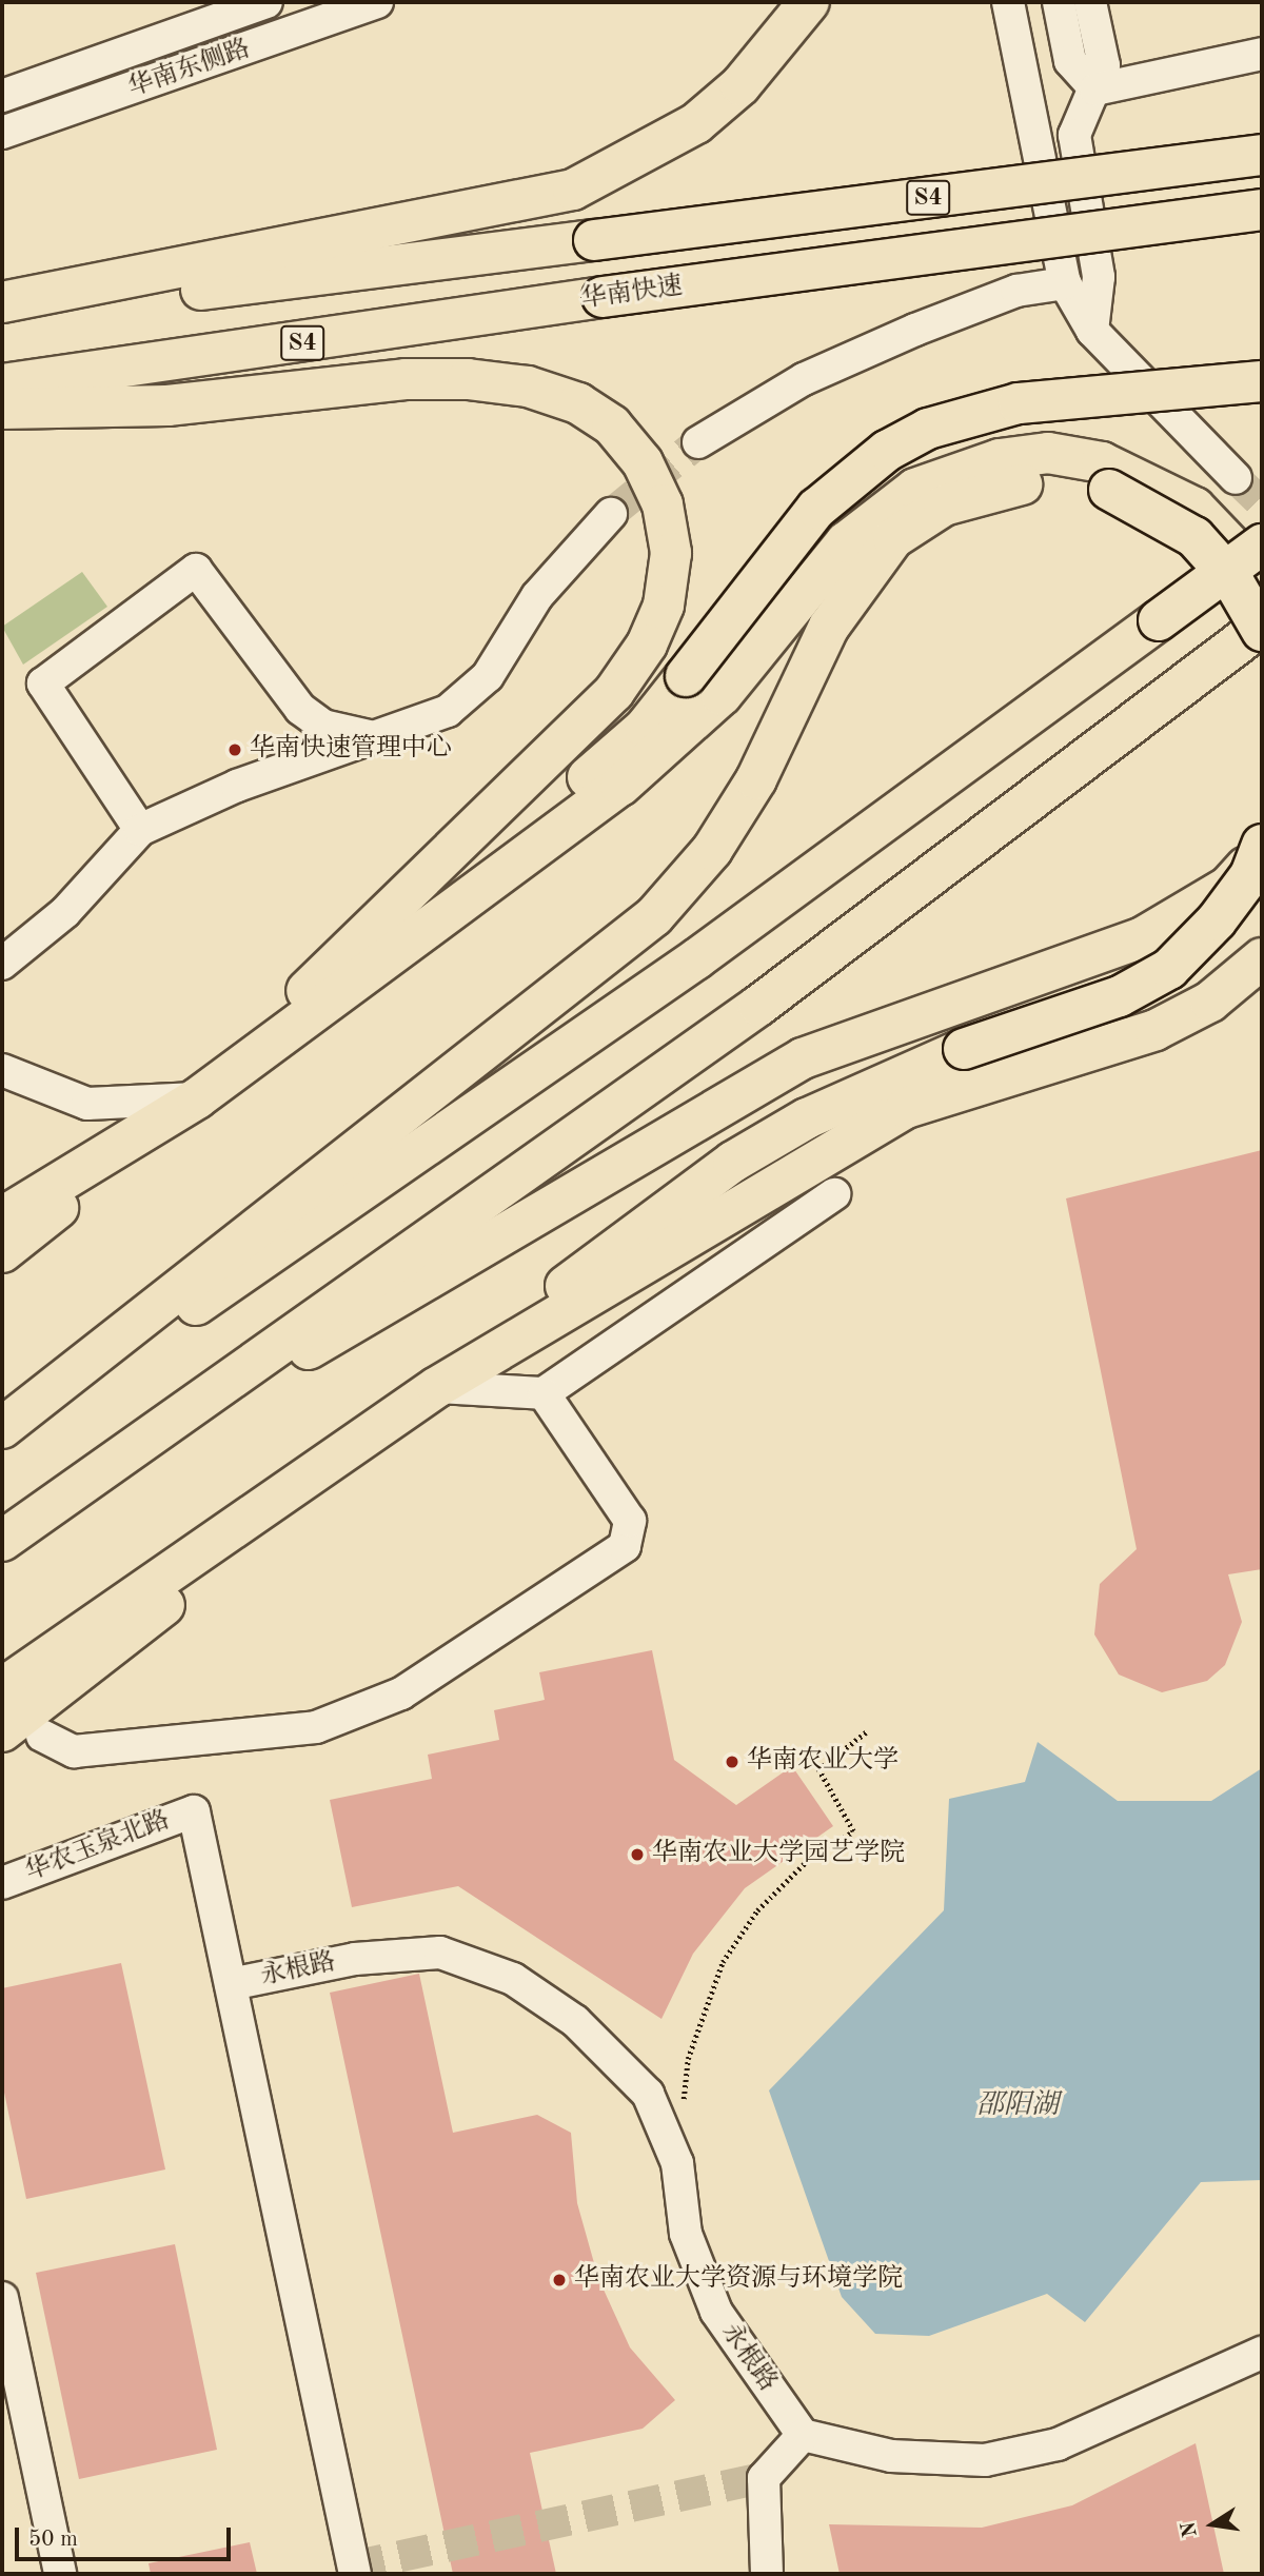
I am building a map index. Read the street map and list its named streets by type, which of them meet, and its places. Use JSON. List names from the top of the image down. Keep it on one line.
{"streets":{"highway":["S4","华南快速"],"street":["华南东侧路","华农玉泉北路","永根路"]},"crossings":[["华农玉泉北路","永根路"]],"water":["邵阳湖"],"places":["华南快速管理中心","华南农业大学","华南农业大学园艺学院","华南农业大学资源与环境学院"],"scale_bar":"50 m","north":"left"}
